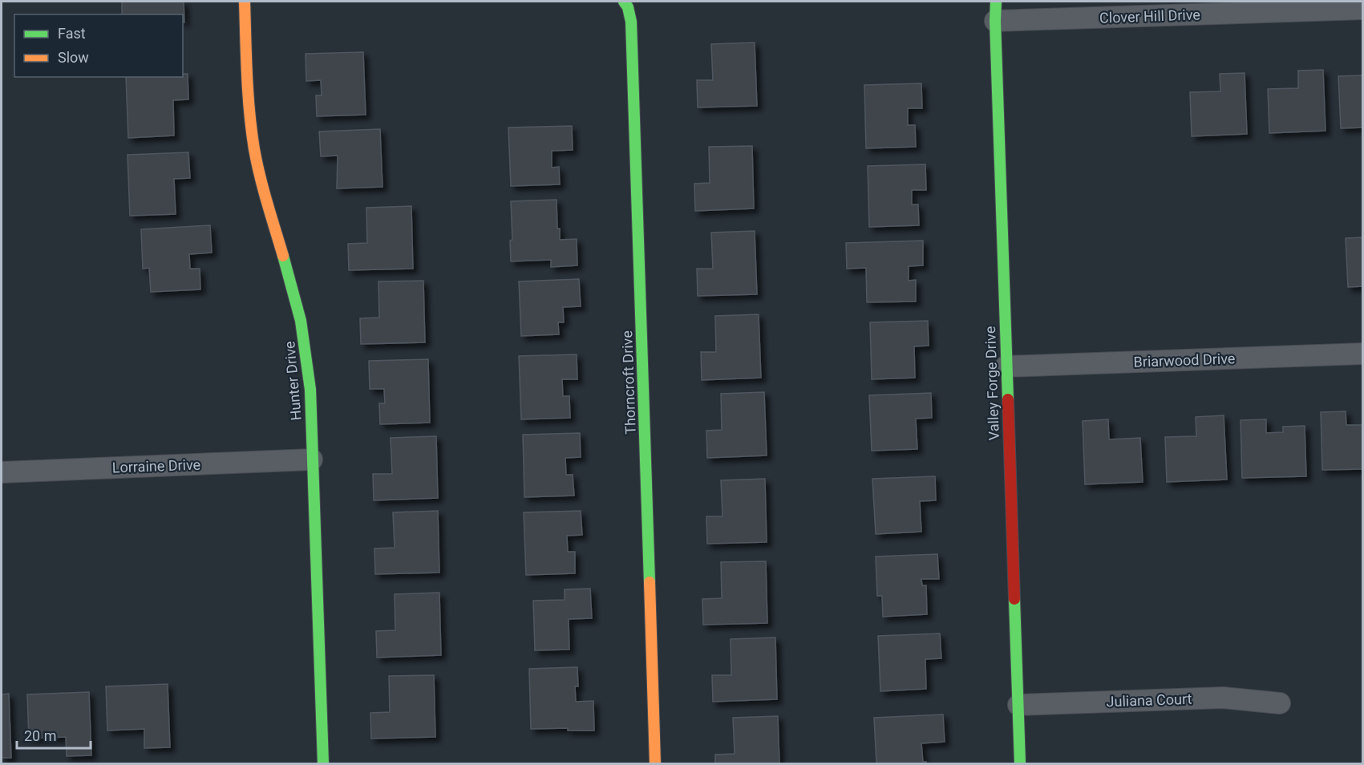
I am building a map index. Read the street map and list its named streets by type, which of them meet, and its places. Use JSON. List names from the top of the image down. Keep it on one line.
{"streets":{"street":["Clover Hill Drive","Briarwood Drive","Hunter Drive","Thorncroft Drive","Valley Forge Drive","Lorraine Drive","Juliana Court"]},"crossings":[["Clover Hill Drive","Valley Forge Drive"],["Briarwood Drive","Valley Forge Drive"],["Hunter Drive","Lorraine Drive"],["Valley Forge Drive","Juliana Court"]],"legend":["Fast","Slow"],"scale_bar":"20 m"}
